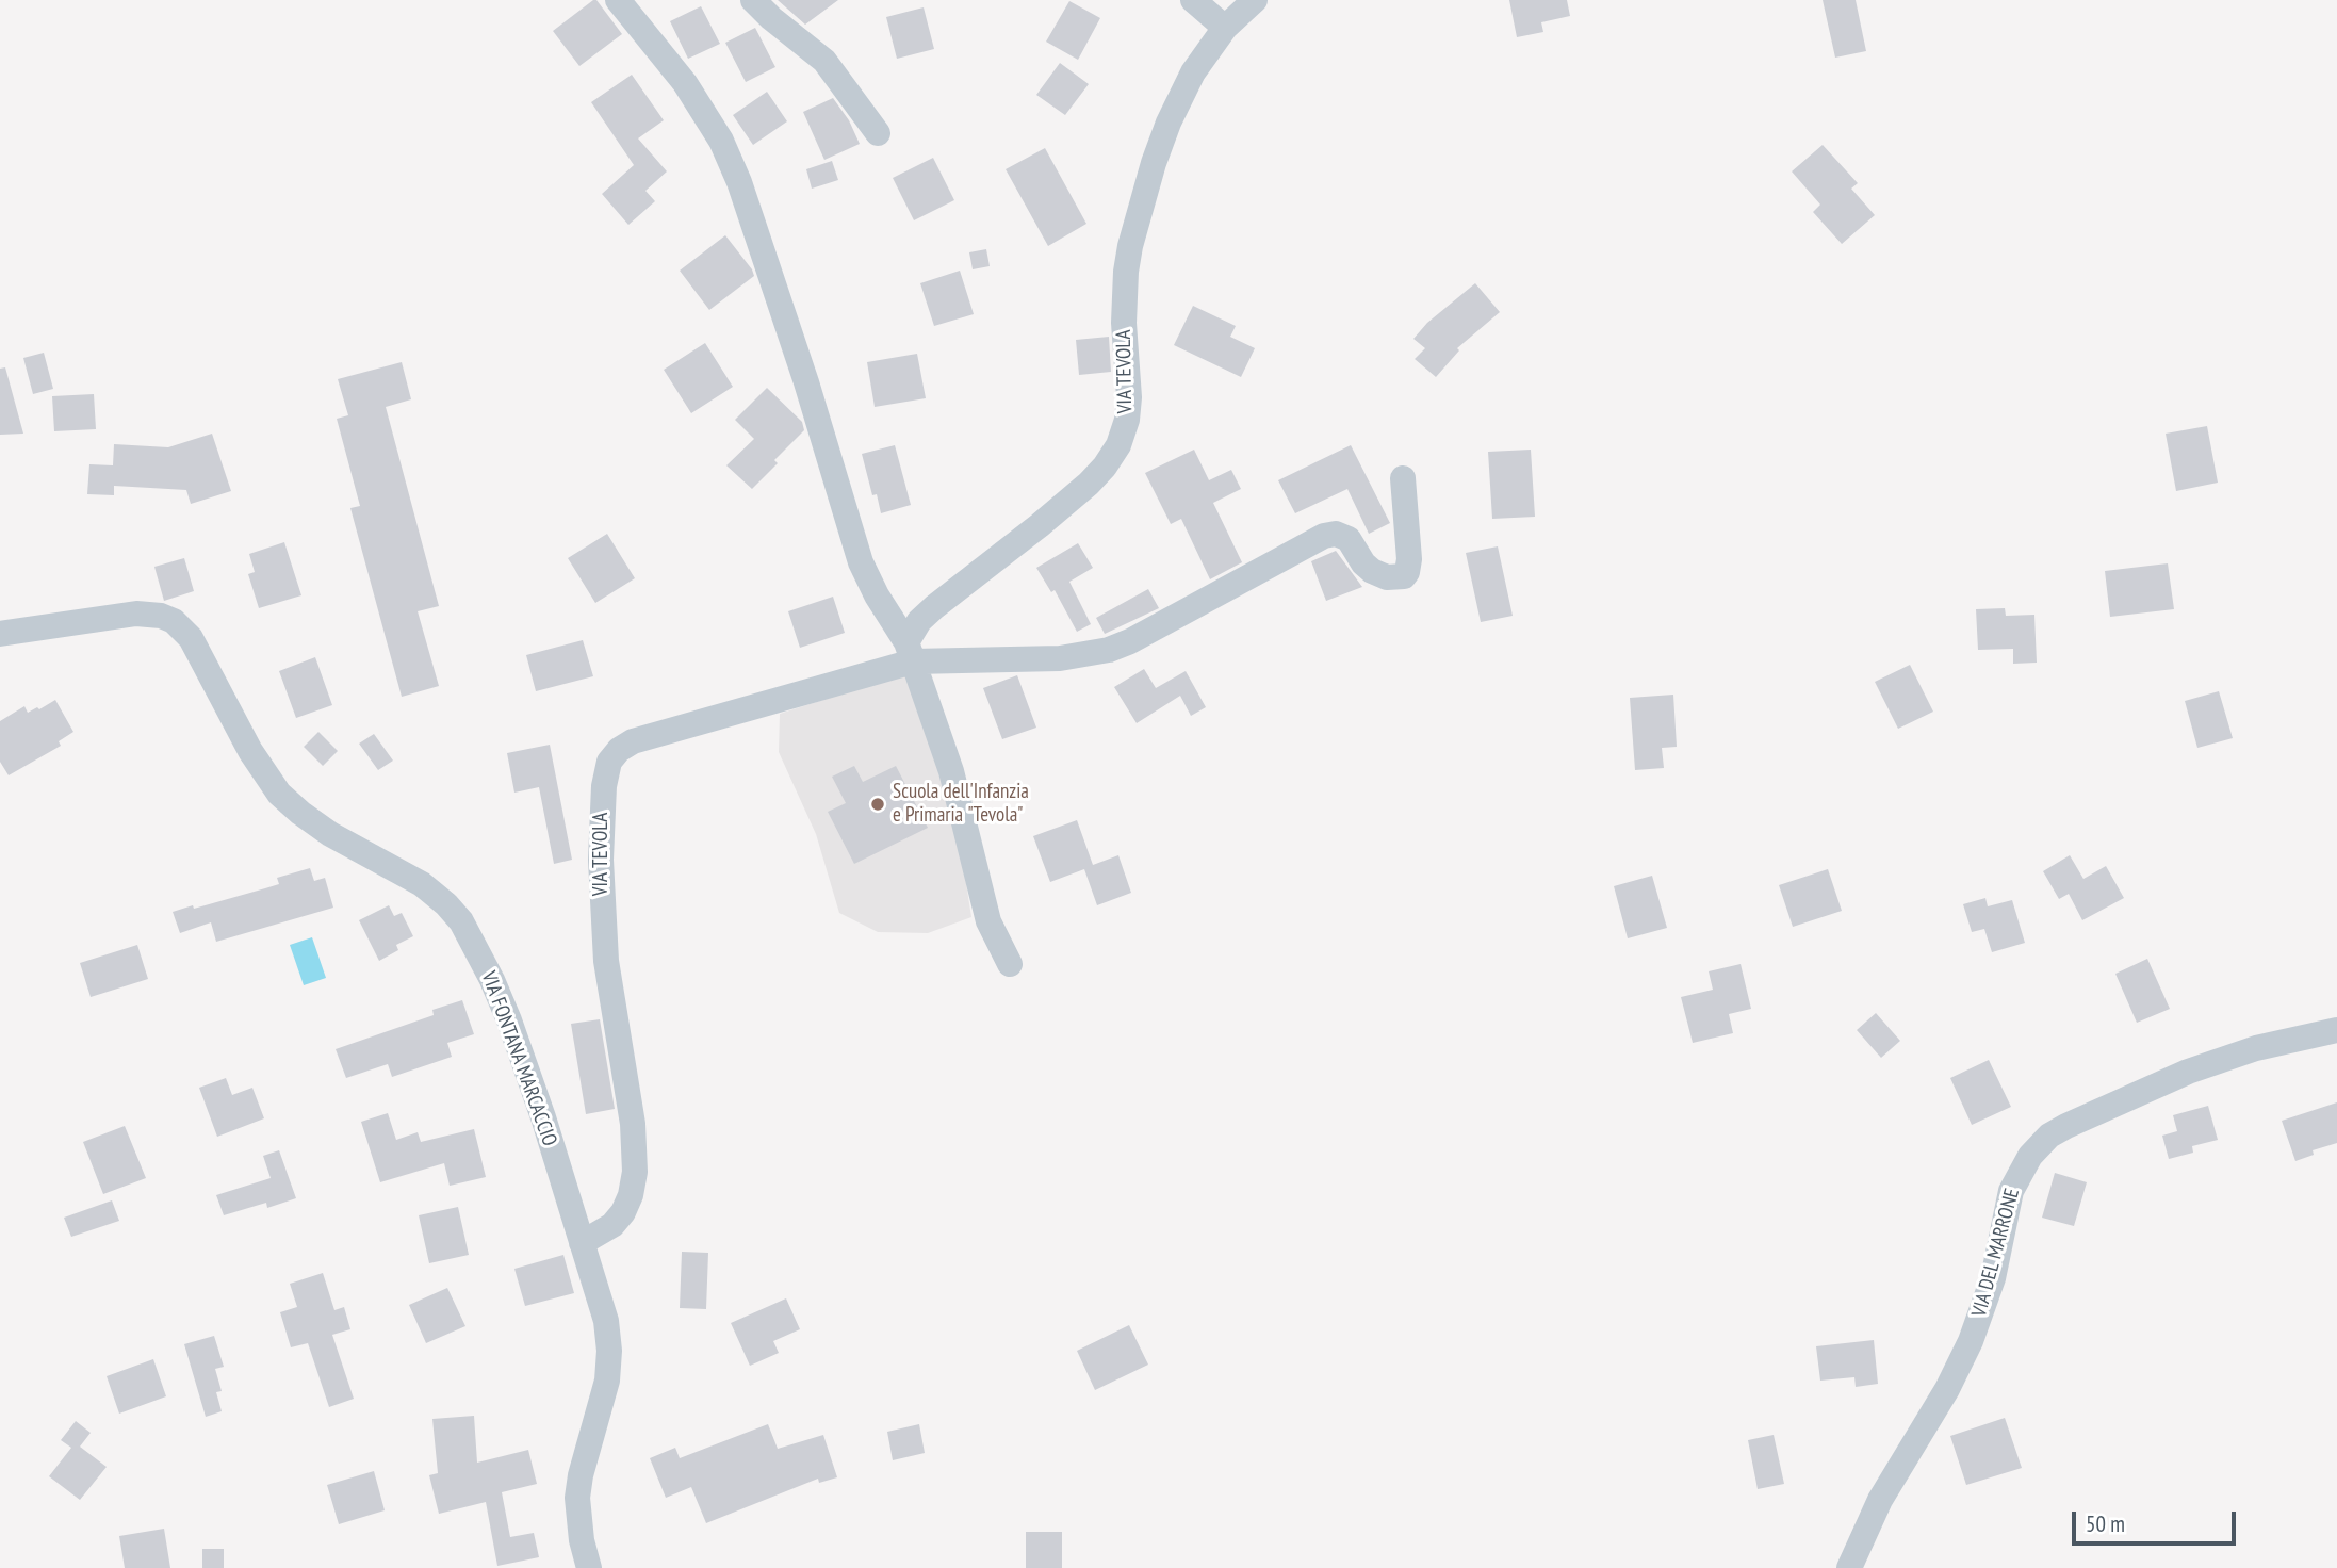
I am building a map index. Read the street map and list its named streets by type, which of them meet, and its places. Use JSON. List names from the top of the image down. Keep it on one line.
{"streets":{"street":["VIA TEVOLA","VIA FONTANA MARCACCIO","VIA DEL MARRONE"]},"crossings":[["VIA TEVOLA","VIA FONTANA MARCACCIO"]],"places":["Scuola dell'Infanzia e Primaria \"Tevola\""],"scale_bar":"50 m"}
